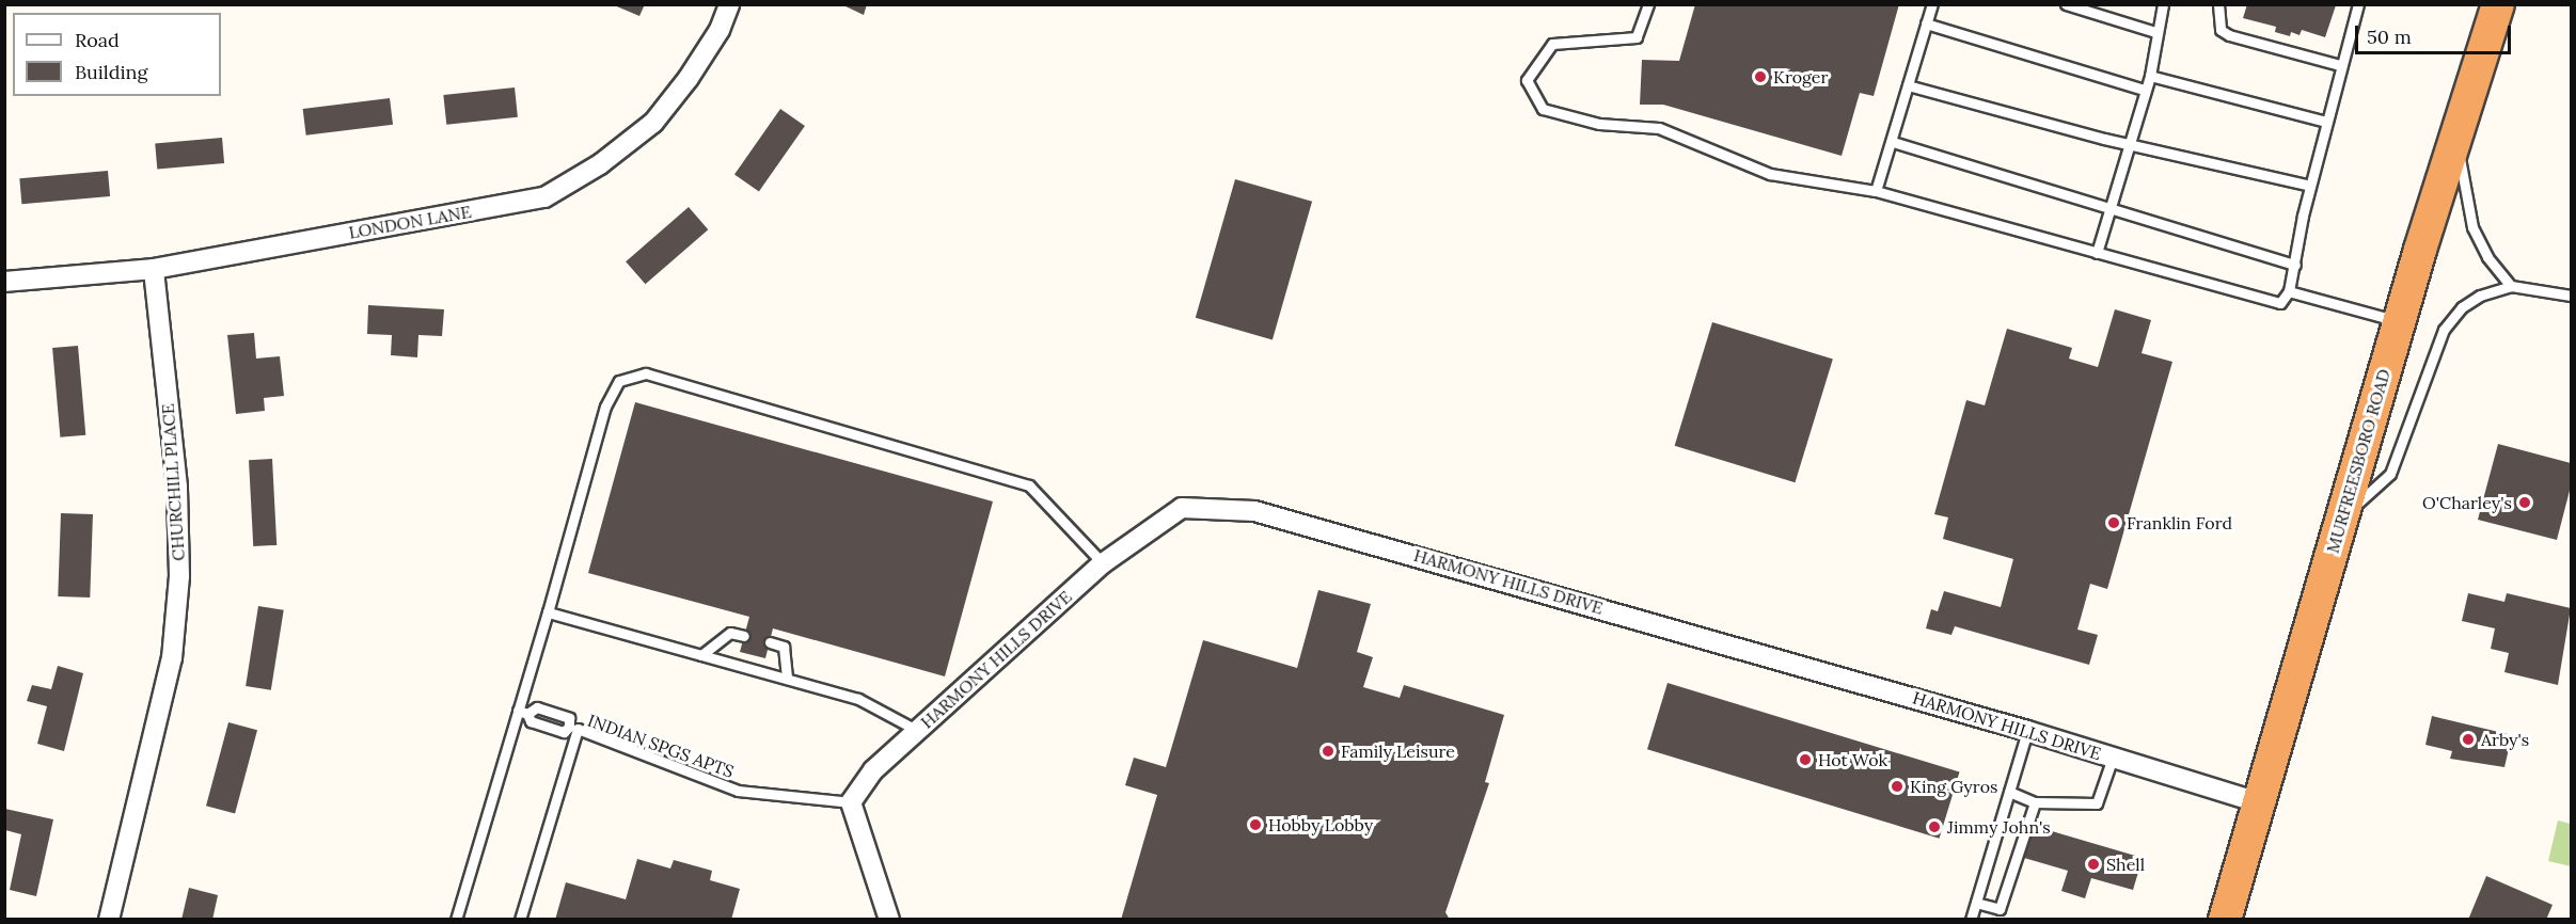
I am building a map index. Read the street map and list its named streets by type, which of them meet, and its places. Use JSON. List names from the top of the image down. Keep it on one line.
{"streets":{"highway":["MURFREESBORO ROAD"],"street":["LONDON LANE","CHURCHILL PLACE","HARMONY HILLS DRIVE"],"lane":["INDIAN SPGS APTS"]},"crossings":[["LONDON LANE","CHURCHILL PLACE"],["MURFREESBORO ROAD","HARMONY HILLS DRIVE"],["HARMONY HILLS DRIVE","INDIAN SPGS APTS"]],"places":["Kroger","O'Charley's","Franklin Ford","Arby's","Family Leisure","Hot Wok","King Gyros","Hobby Lobby","Jimmy John's","Shell"],"legend":["Road","Building"],"scale_bar":"50 m"}
